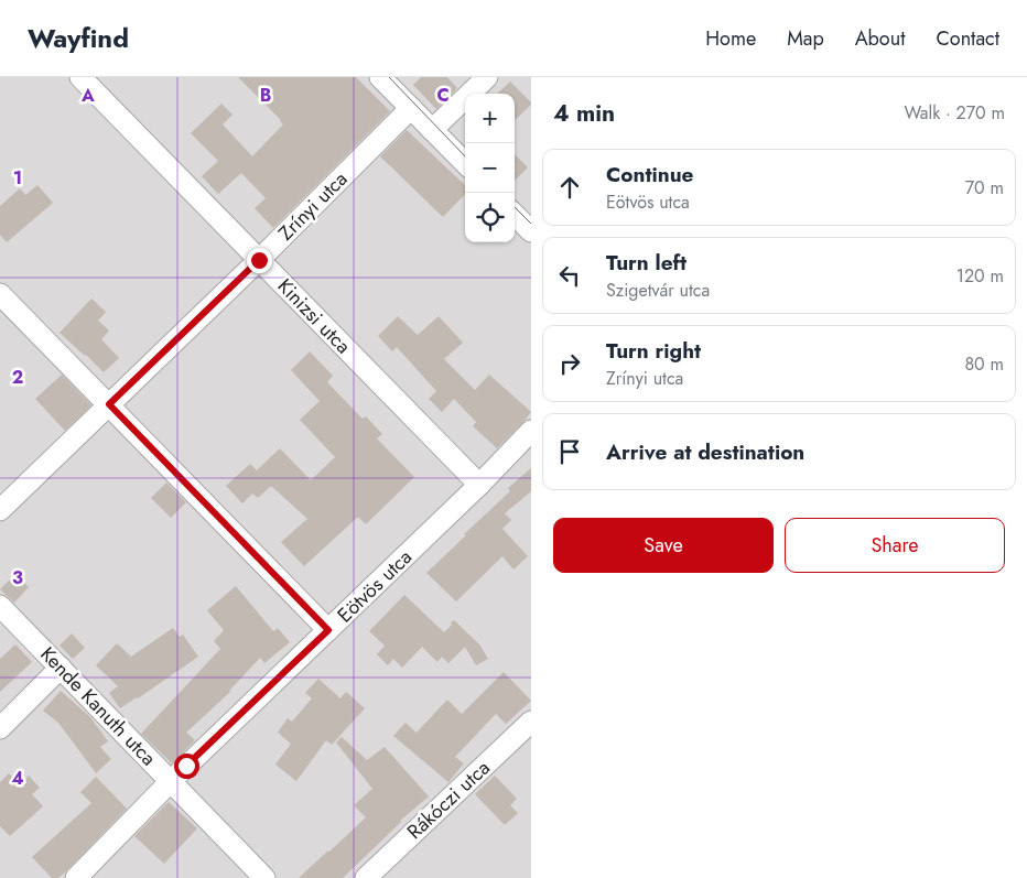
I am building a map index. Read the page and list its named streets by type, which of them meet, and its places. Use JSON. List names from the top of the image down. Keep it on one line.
{"streets":{"street":["Zrínyi utca","Kinizsi utca","Eötvös utca","Kende Kanuth utca","Rákóczi utca"]},"crossings":[["Zrínyi utca","Kinizsi utca"],["Kinizsi utca","Eötvös utca"],["Eötvös utca","Kende Kanuth utca"]],"page":{"header":"Wayfind","nav":["Home","Map","About","Contact"],"heading":["4 min","Walk · 270 m"],"map_buttons":["+","−"],"list":[["Continue","Eötvös utca","70 m"],["Turn left","Szigetvár utca","120 m"],["Turn right","Zrínyi utca","80 m"],"Arrive at destination"],"buttons":["Save","Share"]},"grid":{"columns":["A","B","C"],"rows":["1","2","3","4"]}}
